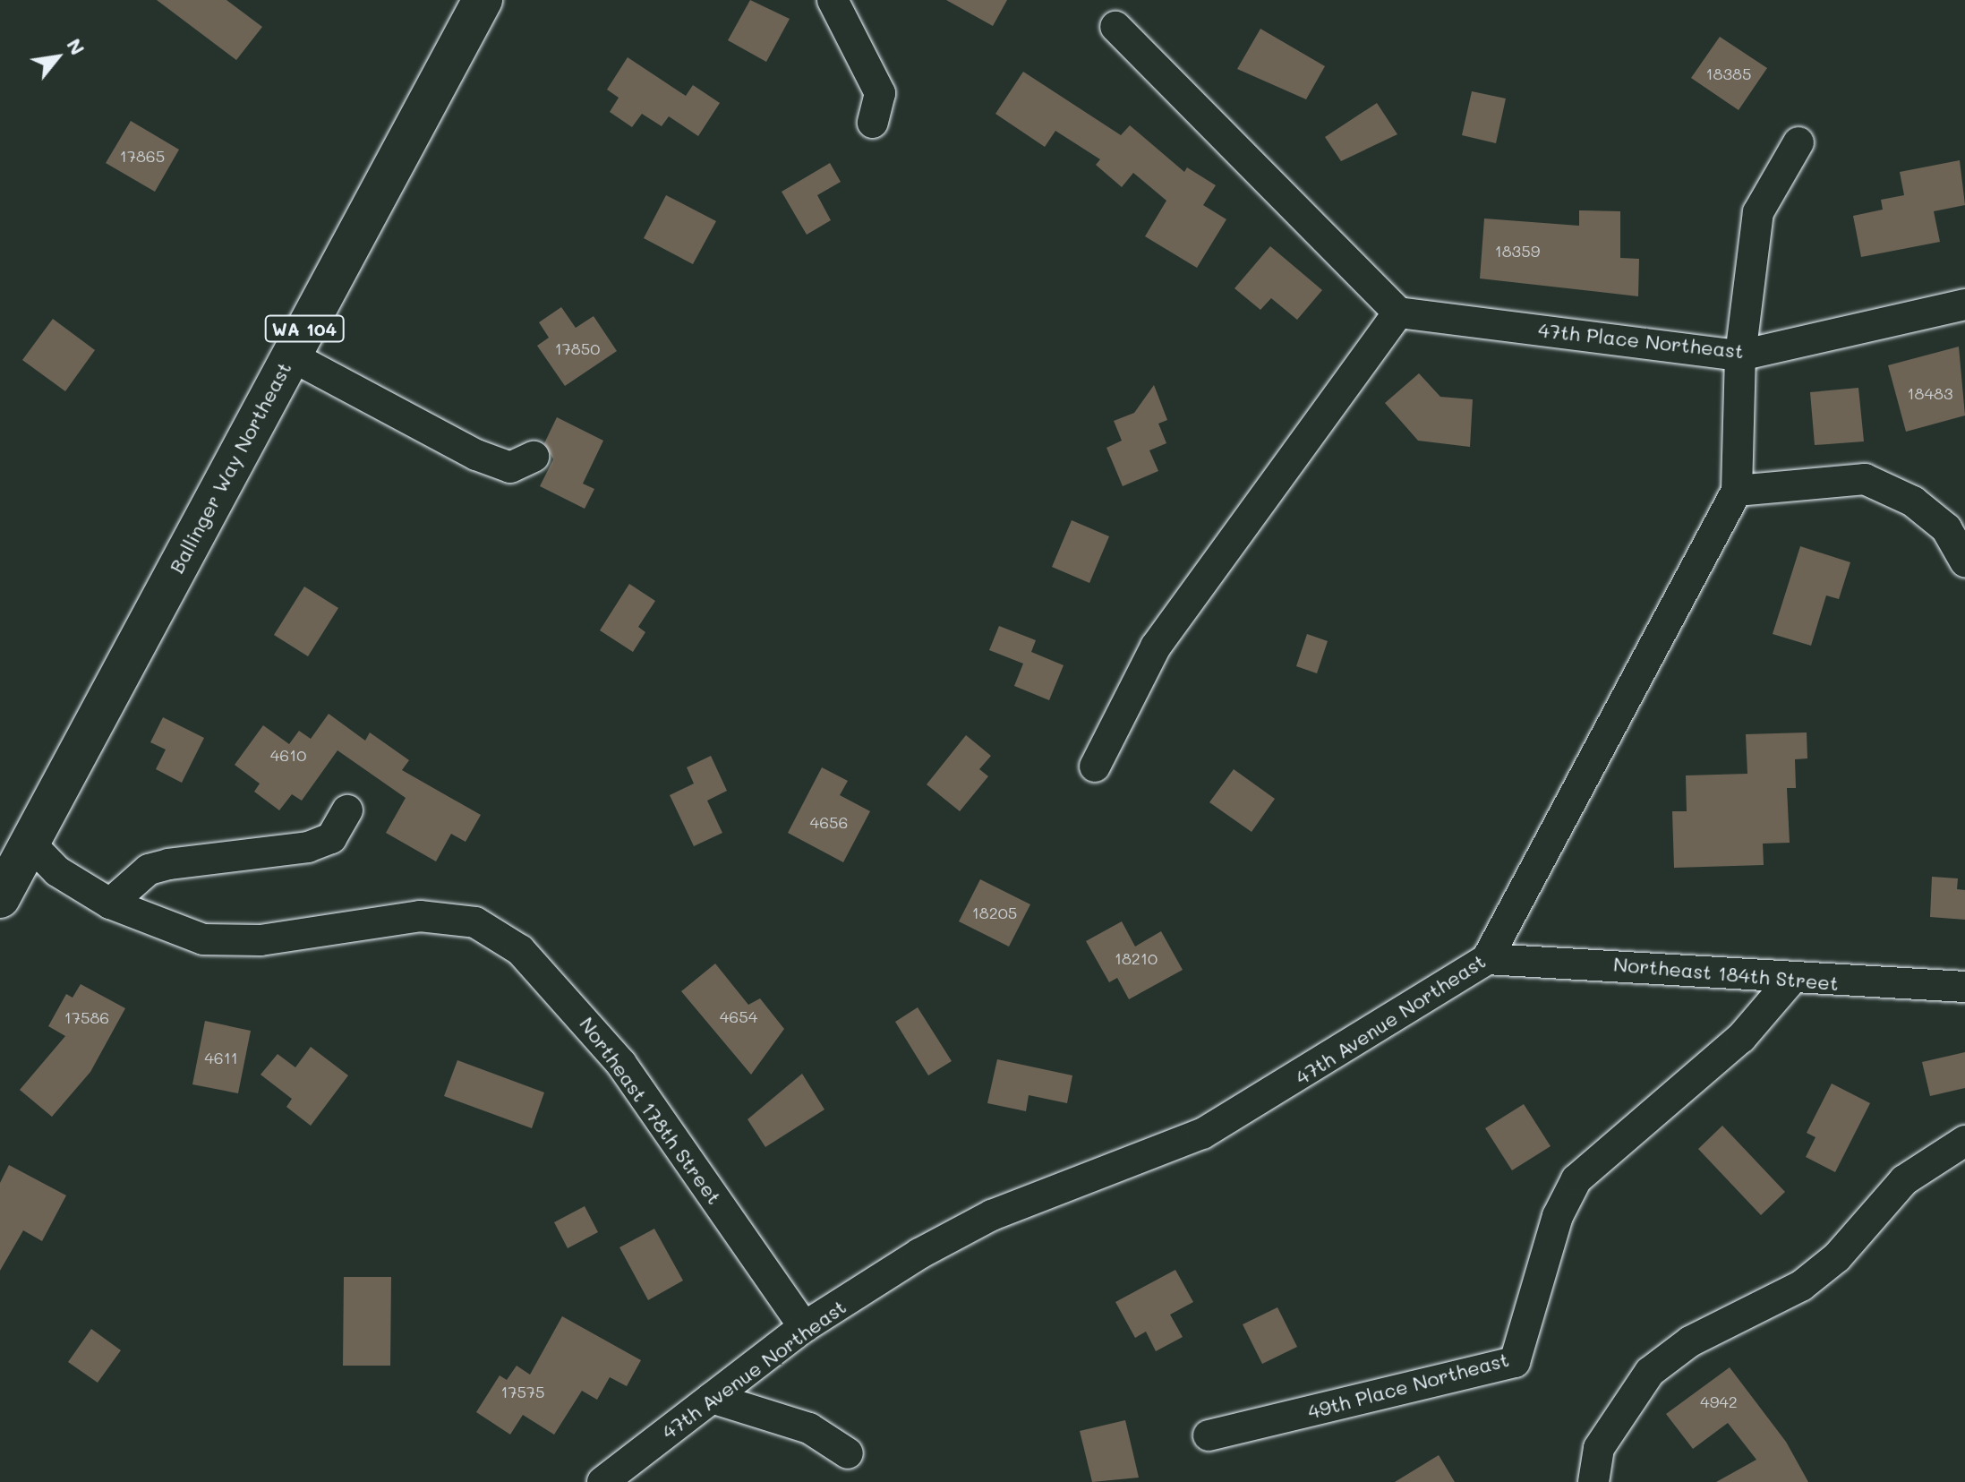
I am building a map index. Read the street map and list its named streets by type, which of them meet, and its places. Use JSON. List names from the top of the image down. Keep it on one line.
{"streets":{"main road":["WA 104","Ballinger Way Northeast"],"street":["47th Place Northeast","Northeast 184th Street","47th Avenue Northeast","Northeast 178th Street","49th Place Northeast"]},"crossings":[["47th Place Northeast","47th Avenue Northeast"],["Ballinger Way Northeast","Northeast 178th Street"],["Northeast 184th Street","47th Avenue Northeast"],["Northeast 184th Street","49th Place Northeast"],["47th Avenue Northeast","Northeast 178th Street"]],"house_numbers":["18385","17865","18359","17850","18483","4610","4656","18205","18210","4654","17586","4611","17575","4942"],"north":"top right"}
